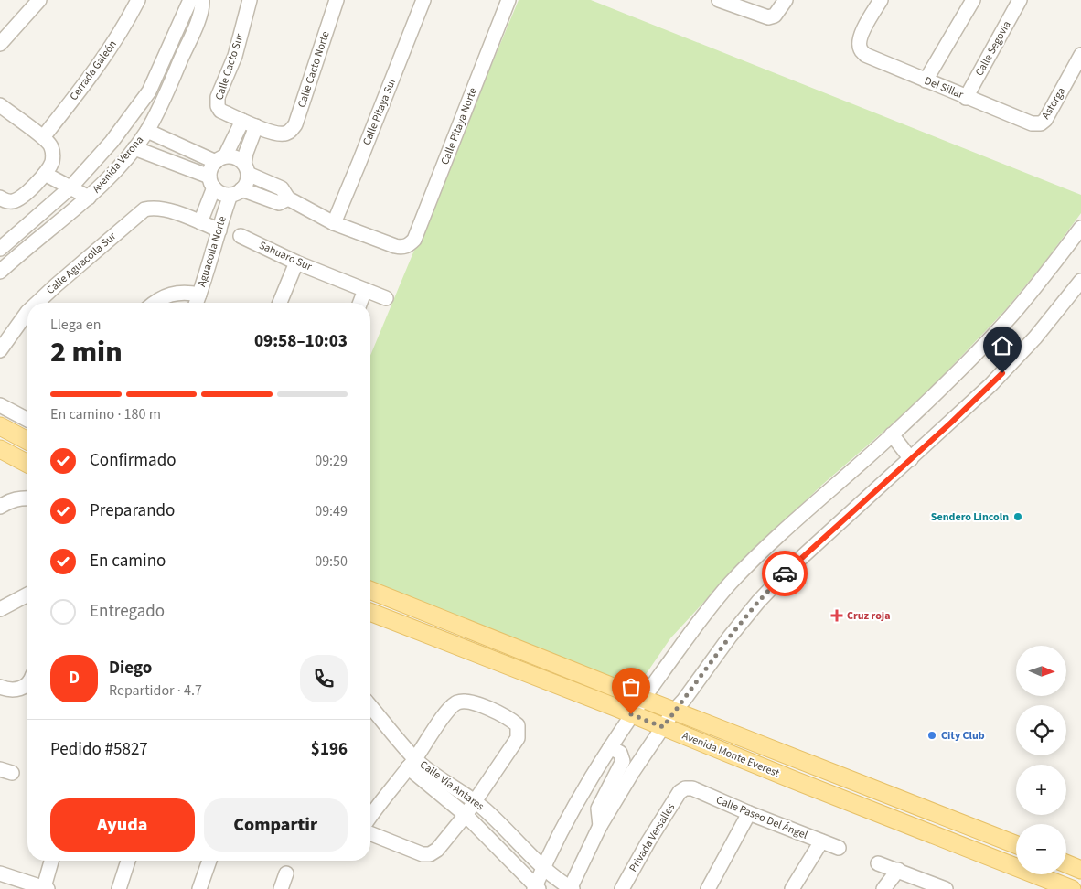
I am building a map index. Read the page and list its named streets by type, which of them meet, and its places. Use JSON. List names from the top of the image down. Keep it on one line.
{"streets":{"main road":["Avenida Monte Everest"],"street":["Calle Segovia","Calle Cacto Sur","Calle Cacto Norte","Cerrada Galeón","Del Sillar","Astorga","Calle Pitaya Sur","Calle Pitaya Norte","Avenida Verona","Aguacolla Norte","Sahuaro Sur","Calle Aguacolla Sur","Calle Vía Antares","Calle Paseo Del Ángel","Privada Versalles"]},"crossings":[["Calle Segovia","Del Sillar"],["Del Sillar","Astorga"],["Calle Pitaya Sur","Calle Pitaya Norte"],["Calle Paseo Del Ángel","Privada Versalles"]],"places":{"other":["Sendero Lincoln","City Club"],"health":["Cruz roja"]},"north":"right","page":{"heading":["2 min","Llega en","09:58–10:03"],"panel":["Diego","Repartidor · 4.7","Pedido #5827","$196"],"bar":"En camino · 180 m","list":[["Confirmado","09:29"],["Preparando","09:49"],["En camino","09:50"],"Entregado"],"map_buttons":["+","−"],"round":"D","buttons":["Ayuda","Compartir"]}}
